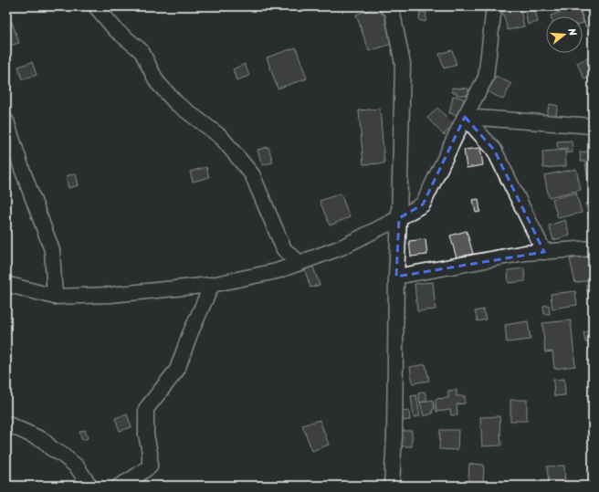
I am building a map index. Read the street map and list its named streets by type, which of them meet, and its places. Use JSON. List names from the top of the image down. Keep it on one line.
{"north":"right"}
